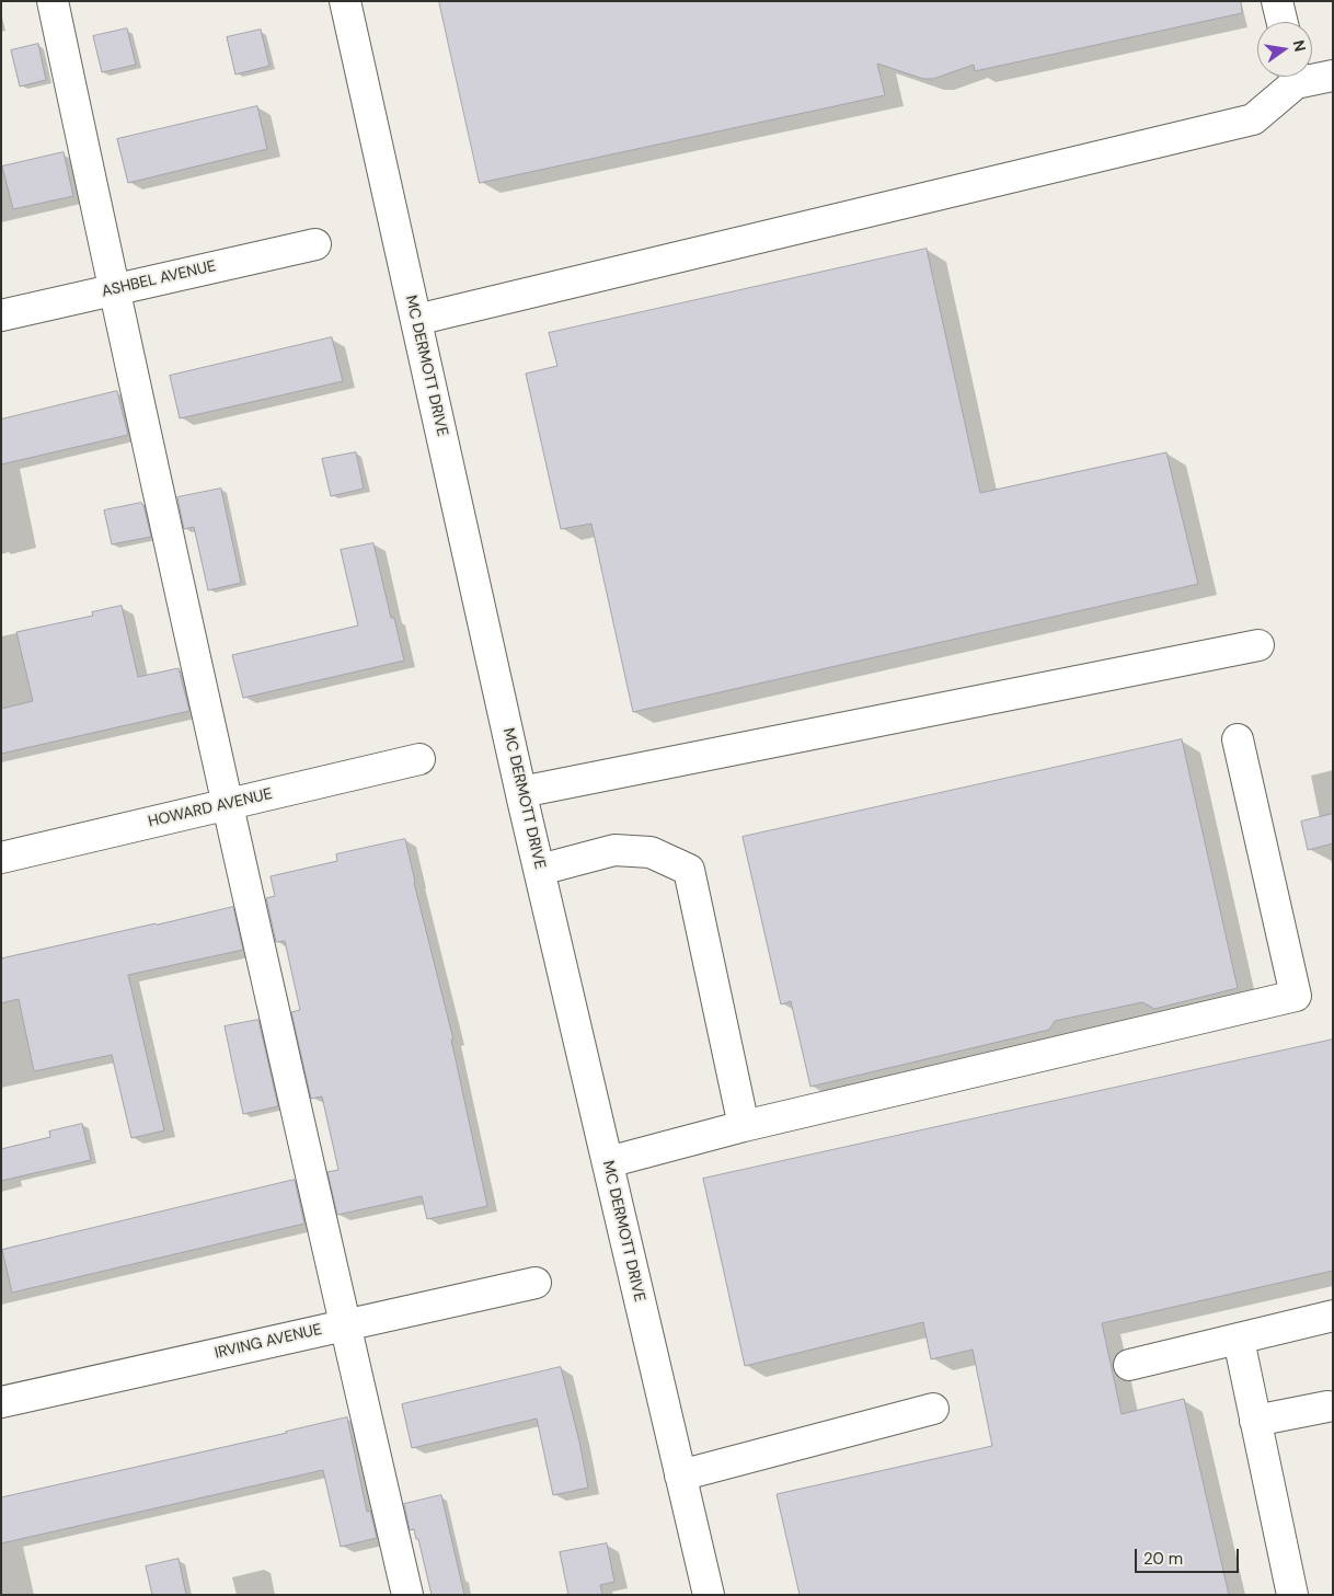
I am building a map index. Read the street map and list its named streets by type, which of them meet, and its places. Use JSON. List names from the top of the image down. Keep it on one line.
{"streets":{"street":["ASHBEL AVENUE","MC DERMOTT DRIVE","HOWARD AVENUE","IRVING AVENUE"]},"scale_bar":"20 m","north":"right"}
